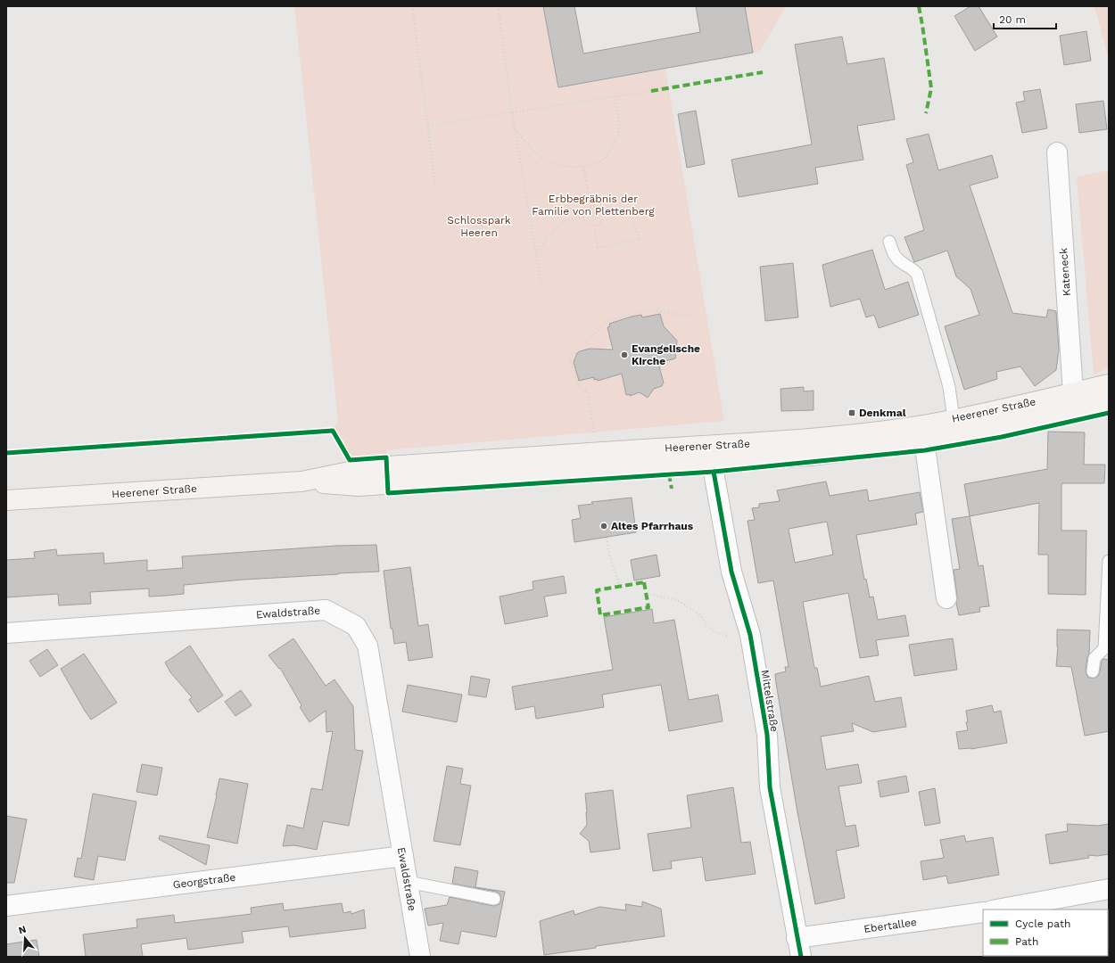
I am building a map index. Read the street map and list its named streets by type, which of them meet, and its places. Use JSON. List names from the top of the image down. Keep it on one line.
{"streets":{"main road":["Heerener Straße"],"street":["Kateneck","Ewaldstraße","Mittelstraße","Georgstraße","Ebertallee"]},"crossings":[["Kateneck","Heerener Straße"],["Heerener Straße","Mittelstraße"],["Ewaldstraße","Georgstraße"],["Mittelstraße","Ebertallee"]],"parks":["Erbbegräbnis der Familie von Plettenberg","Schlosspark Heeren"],"places":{"other":["Evangelische Kirche","Altes Pfarrhaus"],"transit":["Denkmal"]},"legend":["Cycle path","Path"],"scale_bar":"20 m","north":"top"}
